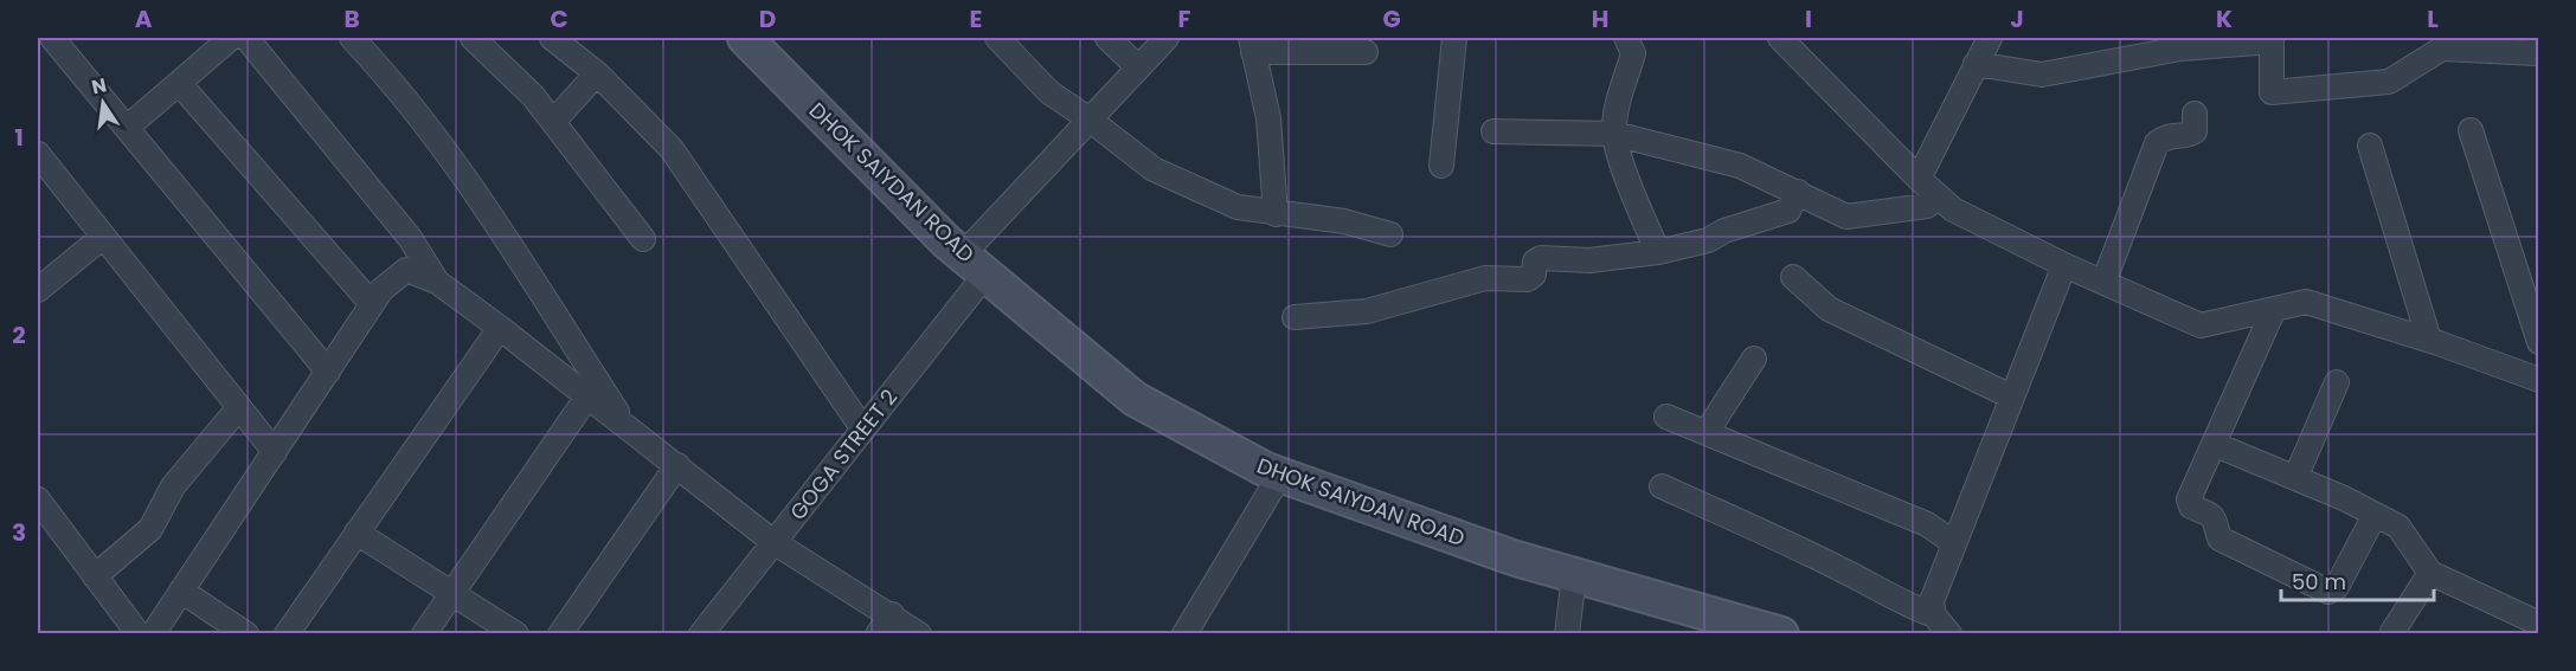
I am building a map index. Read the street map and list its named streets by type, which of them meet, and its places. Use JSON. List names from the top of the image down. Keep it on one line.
{"streets":{"main road":["DHOK SAIYDAN ROAD"],"street":["GOGA STREET 2"]},"crossings":[["DHOK SAIYDAN ROAD","GOGA STREET 2"]],"scale_bar":"50 m","north":"top","grid":{"columns":["A","B","C","D","E","F","G","H","I","J","K","L"],"rows":["1","2","3"]}}
